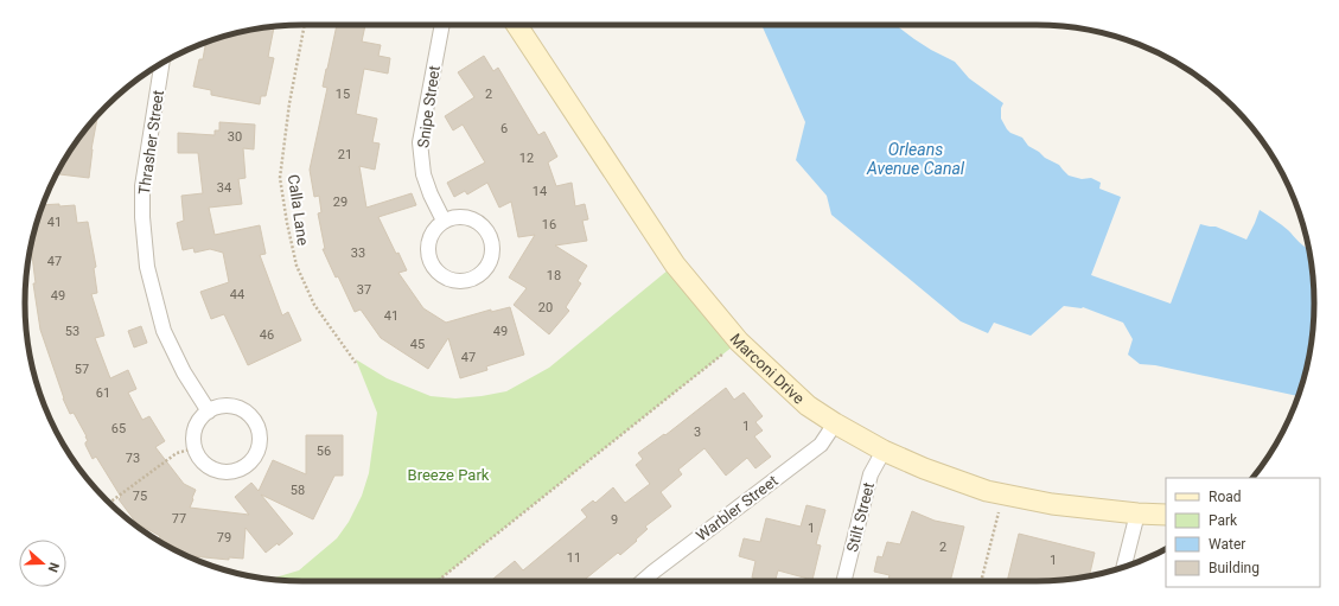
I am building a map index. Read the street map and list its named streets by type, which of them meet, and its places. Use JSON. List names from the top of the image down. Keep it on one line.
{"streets":{"street":["Snipe Street","Thrasher Street","Marconi Drive","Warbler Street","Stilt Street"],"path":["Calla Lane"]},"crossings":[["Marconi Drive","Warbler Street"],["Marconi Drive","Stilt Street"]],"water":["Orleans Avenue Canal"],"parks":["Breeze Park"],"house_numbers":["15","2","6","30","21","12","34","14","29","41","16","33","47","18","37","44","49","20","41","53","49","46","45","47","57","61","1","65","3","56","73","58","75","77","9","1","79","2","11","1"],"legend":["Road","Park","Water","Building"],"north":"right"}
